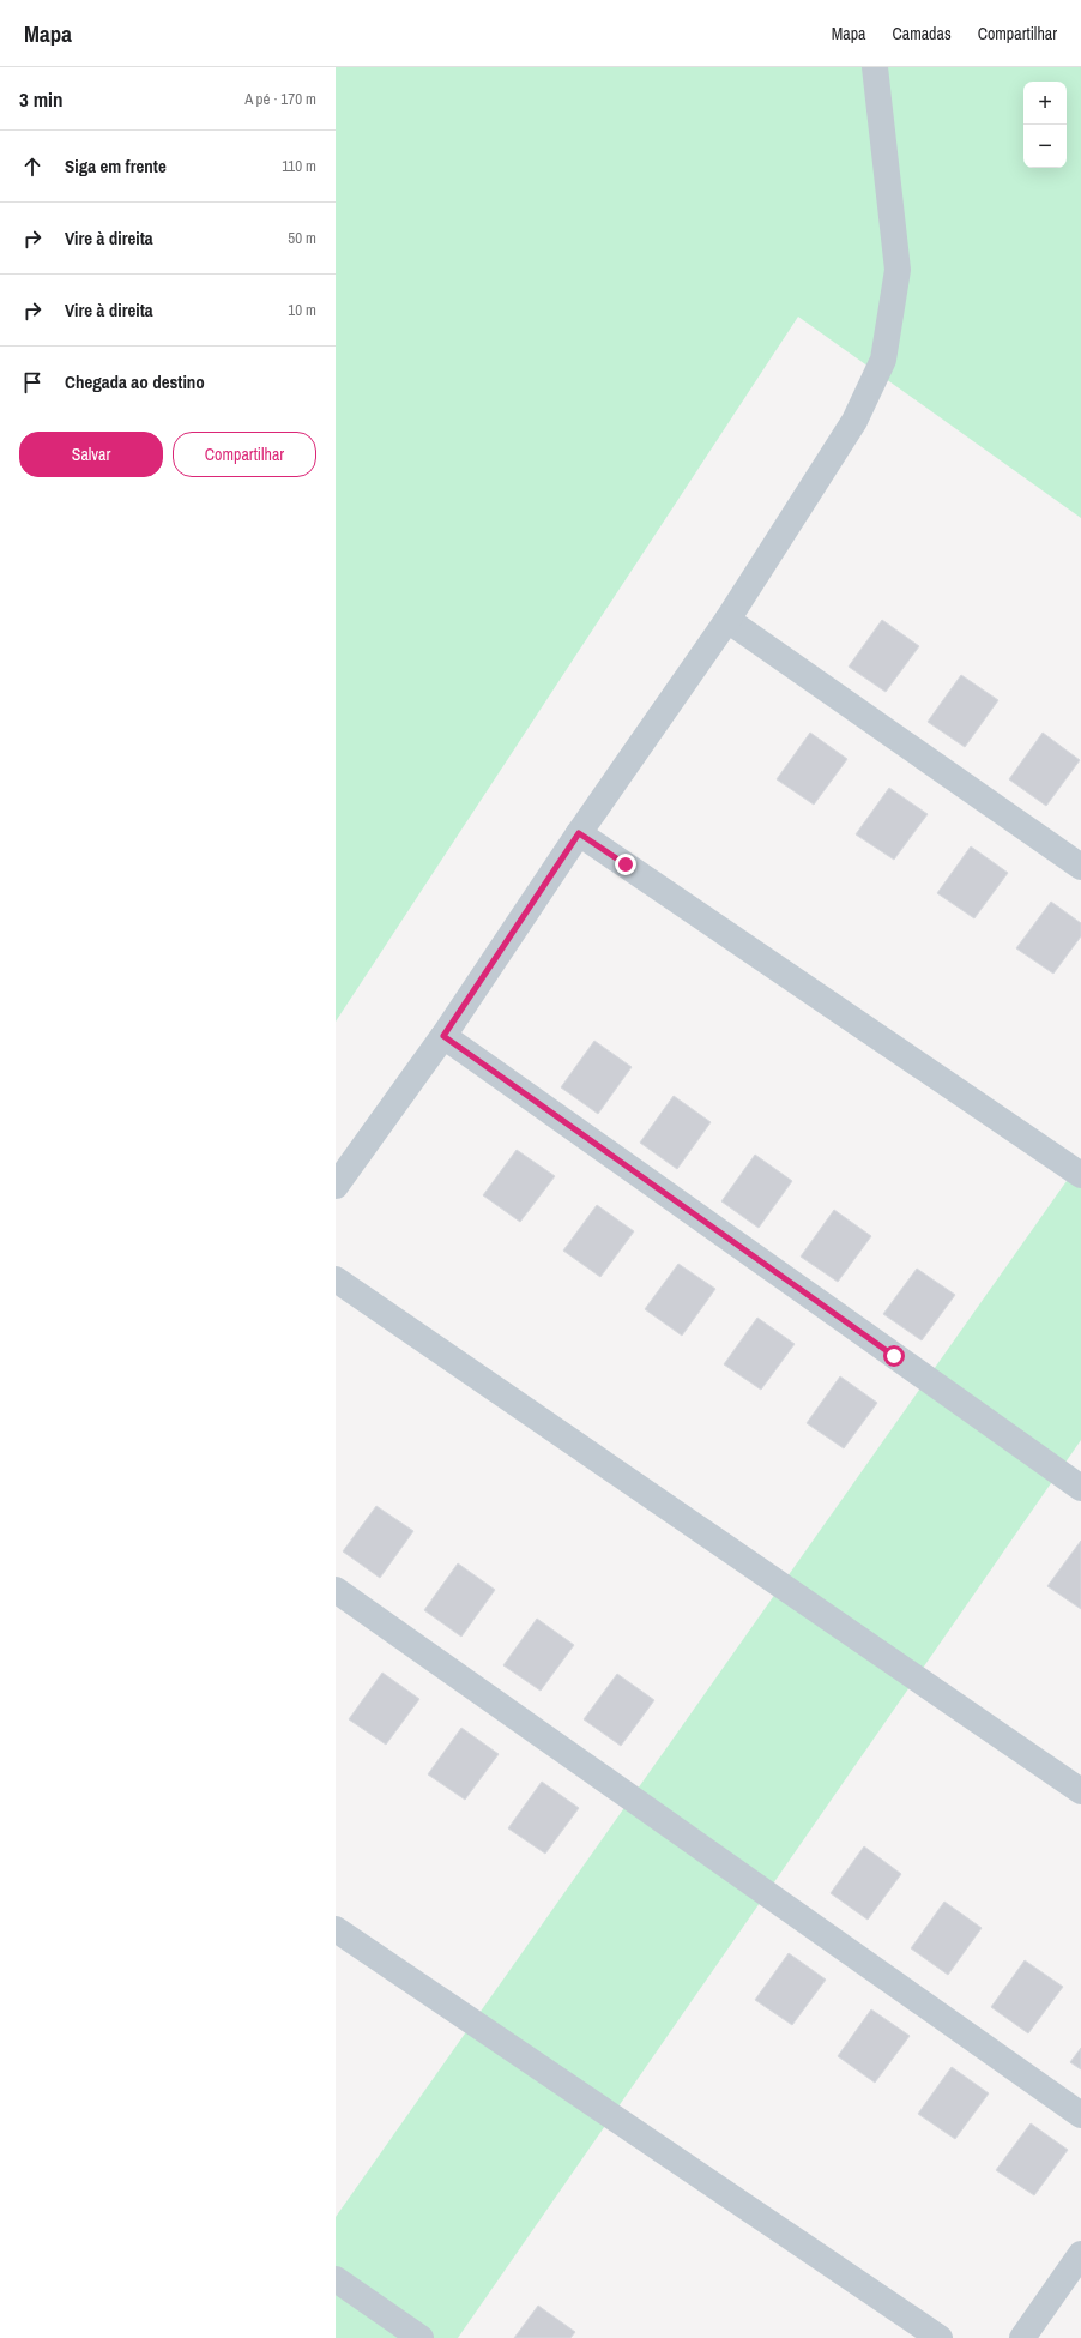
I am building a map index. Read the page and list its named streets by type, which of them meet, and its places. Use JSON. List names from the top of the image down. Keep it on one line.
{"page":{"header":"Mapa","nav":["Mapa","Camadas","Compartilhar"],"heading":["3 min","A pé · 170 m"],"map_buttons":["+","−"],"list":[["Siga em frente","110 m"],["Vire à direita","50 m"],["Vire à direita","10 m"],"Chegada ao destino"],"buttons":["Salvar","Compartilhar"]}}
